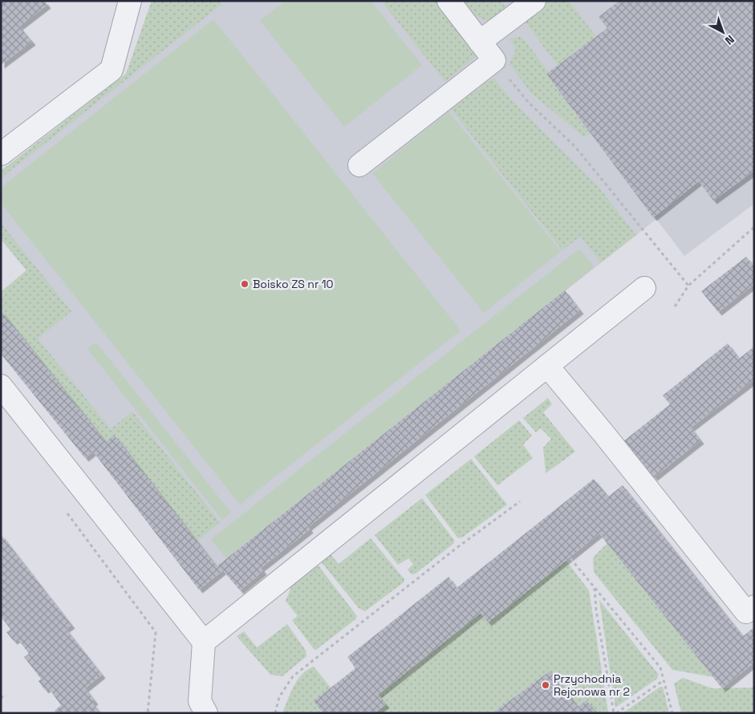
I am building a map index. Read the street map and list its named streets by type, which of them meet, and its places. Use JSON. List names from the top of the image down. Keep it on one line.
{"places":["Boisko ZS nr 10","Przychodnia Rejonowa nr 2"],"north":"bottom right"}
